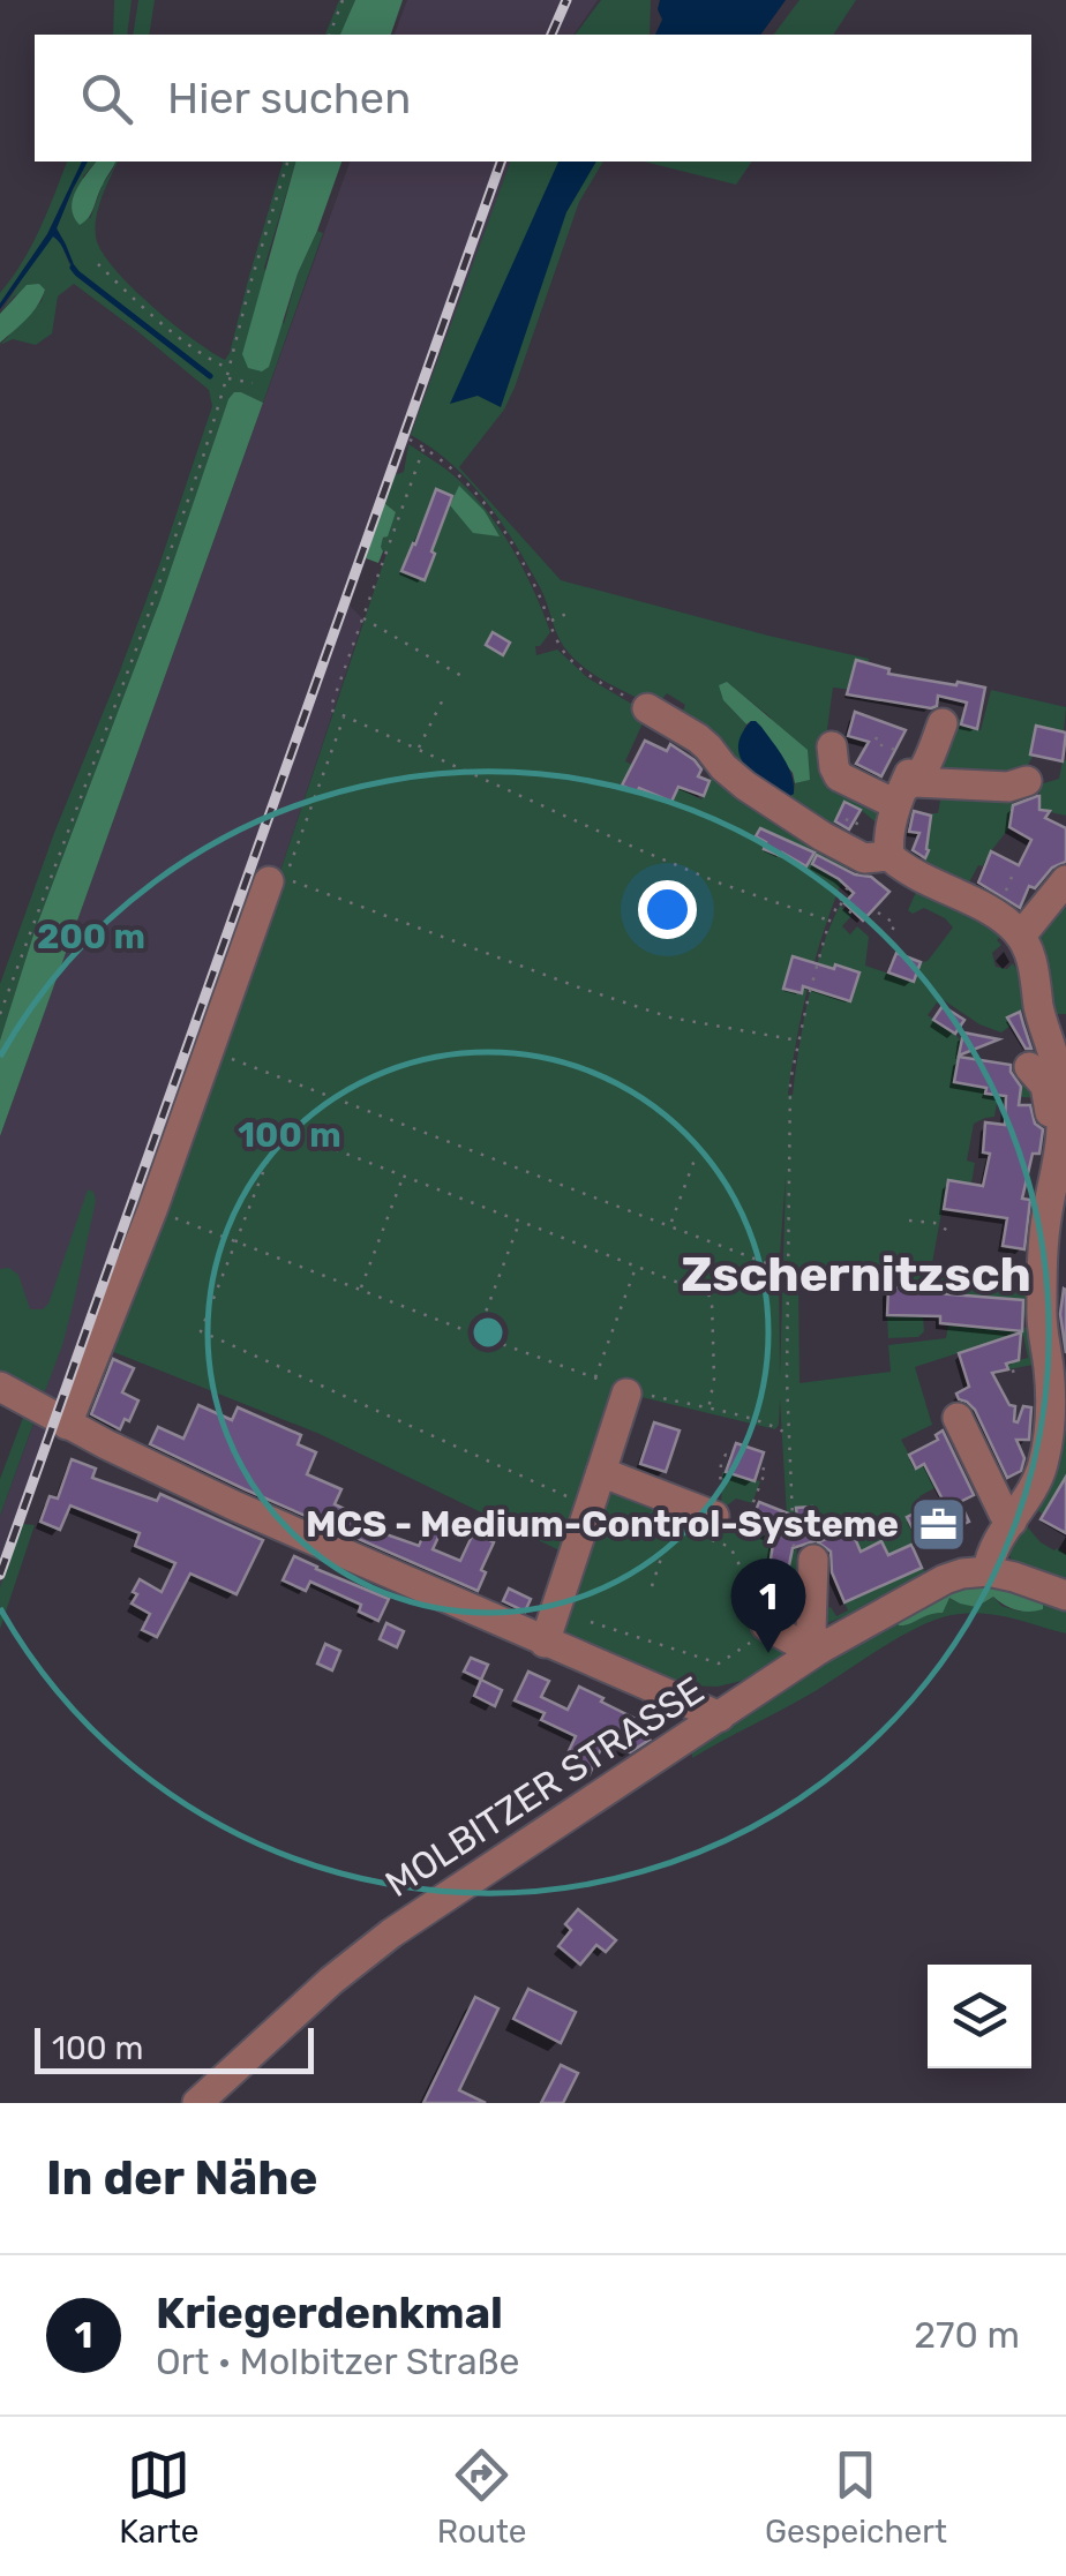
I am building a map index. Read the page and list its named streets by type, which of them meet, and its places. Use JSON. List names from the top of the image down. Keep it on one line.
{"streets":{"street":["MOLBITZER STRASSE"]},"districts":["Zschernitzsch"],"places":{"office":["MCS - Medium-Control-Systeme"]},"scale_bar":"100 m","page":{"search":"Hier suchen","pins":"1","scale":"100 m","heading":"In der Nähe","list":[{"mark":"1","name":"Kriegerdenkmal","note":"Ort · Molbitzer Straße","value":"270 m"}],"nav":["Karte","Route","Gespeichert"]},"rings":["200 m","100 m"]}
